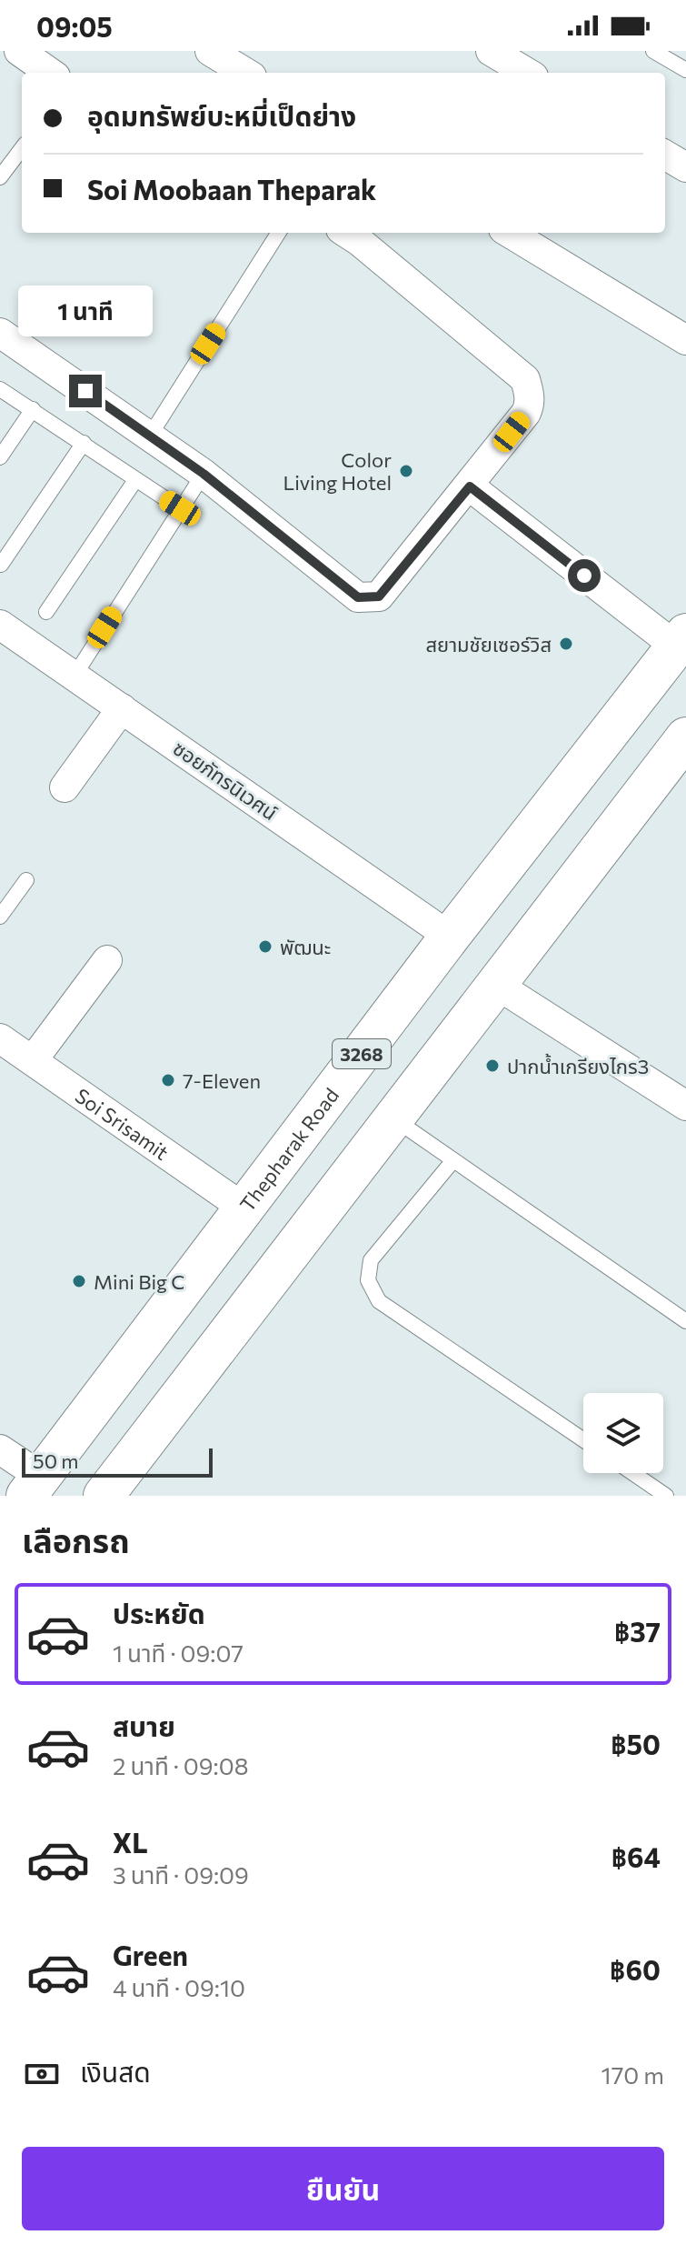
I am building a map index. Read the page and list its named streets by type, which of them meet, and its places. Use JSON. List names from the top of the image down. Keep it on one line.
{"streets":{"main road":["3268","Thepharak Road"],"street":["ซอยภัทรนิเวศน์","Soi Srisamit"]},"crossings":[["ซอยภัทรนิเวศน์","Thepharak Road"],["Soi Srisamit","Thepharak Road"]],"places":["Color Living Hotel","สยามชัยเซอร์วิส","พัฒนะ","ปากน้ำเกรียงไกร3","7-Eleven","Mini Big C"],"scale_bar":"50 m","page":{"status":"09:05","banner":["อุดมทรัพย์บะหมี่เป็ดย่าง","Soi Moobaan Theparak"],"bubble":"1 นาที","scale":"50 m","heading":"เลือกรถ","list":[{"name":"ประหยัด","note":"1 นาที · 09:07","value":"฿37"},{"name":"สบาย","note":"2 นาที · 09:08","value":"฿50"},{"name":"XL","note":"3 นาที · 09:09","value":"฿64"},{"name":"Green","note":"4 นาที · 09:10","value":"฿60"}],"pay":["เงินสด","170 m"],"buttons":"ยืนยัน"}}
